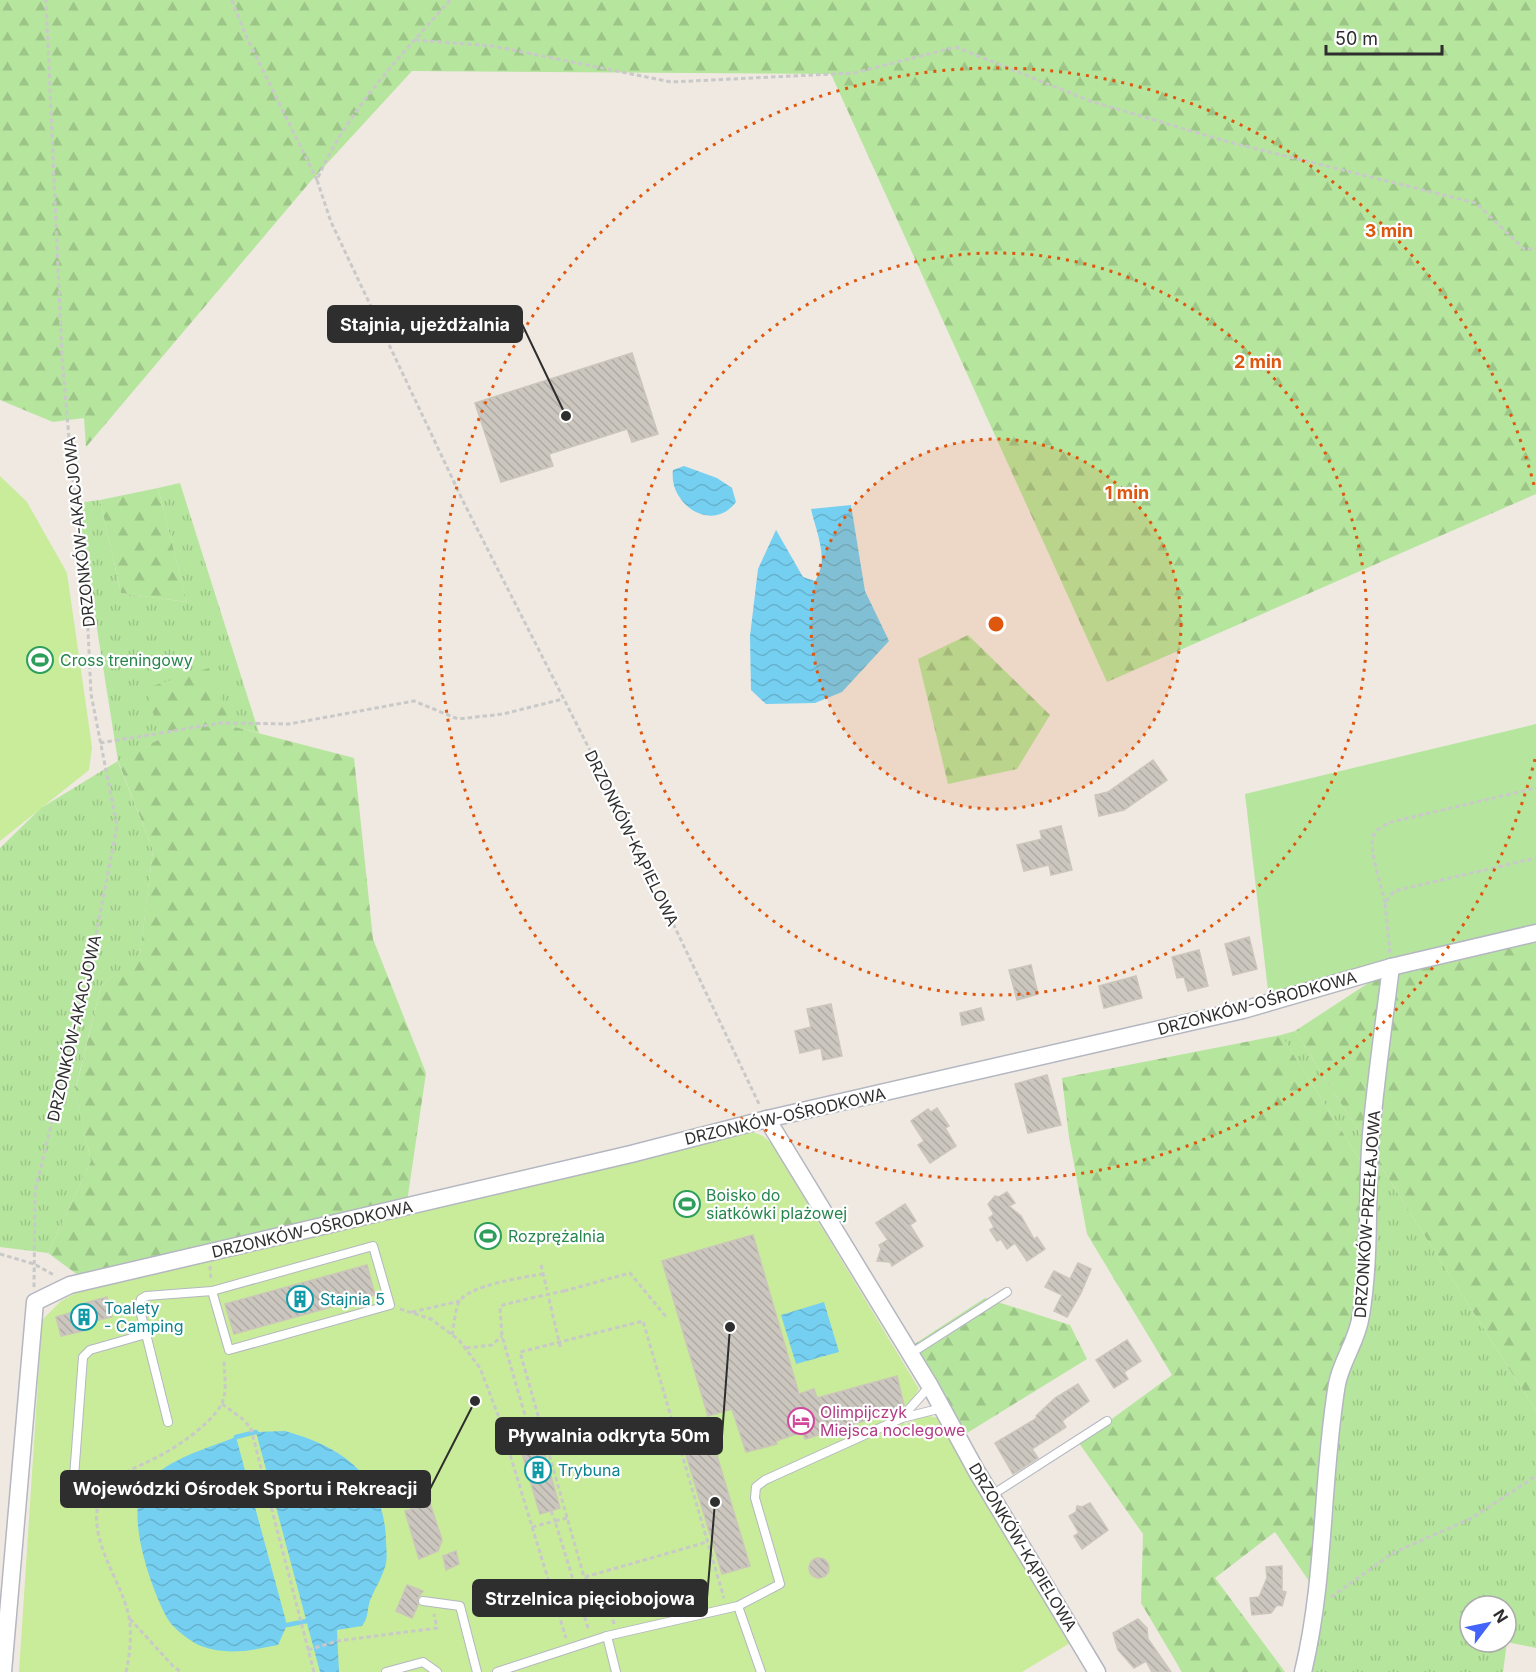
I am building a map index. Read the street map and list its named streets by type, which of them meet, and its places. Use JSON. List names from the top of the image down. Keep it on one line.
{"streets":{"street":["DRZONKÓW-KĄPIELOWA","DRZONKÓW-OŚRODKOWA","DRZONKÓW-PRZEŁAJOWA"],"path":["DRZONKÓW-AKACJOWA"]},"crossings":[["DRZONKÓW-KĄPIELOWA","DRZONKÓW-OŚRODKOWA"],["DRZONKÓW-OŚRODKOWA","DRZONKÓW-PRZEŁAJOWA"]],"places":{"other":["Stajnia, ujeżdżalnia","Pływalnia odkryta 50m","Wojewódzki Ośrodek Sportu i Rekreacji","Strzelnica pięciobojowa"],"sports":["Cross treningowy","Boisko do siatkówki plażowej","Rozprężalnia"],"building":["Stajnia 5","Toalety - Camping","Trybuna"],"hotel":["Olimpijczyk Miejsca noclegowe"]},"scale_bar":"50 m","north":"top right","rings":["3 min","2 min","1 min"]}
